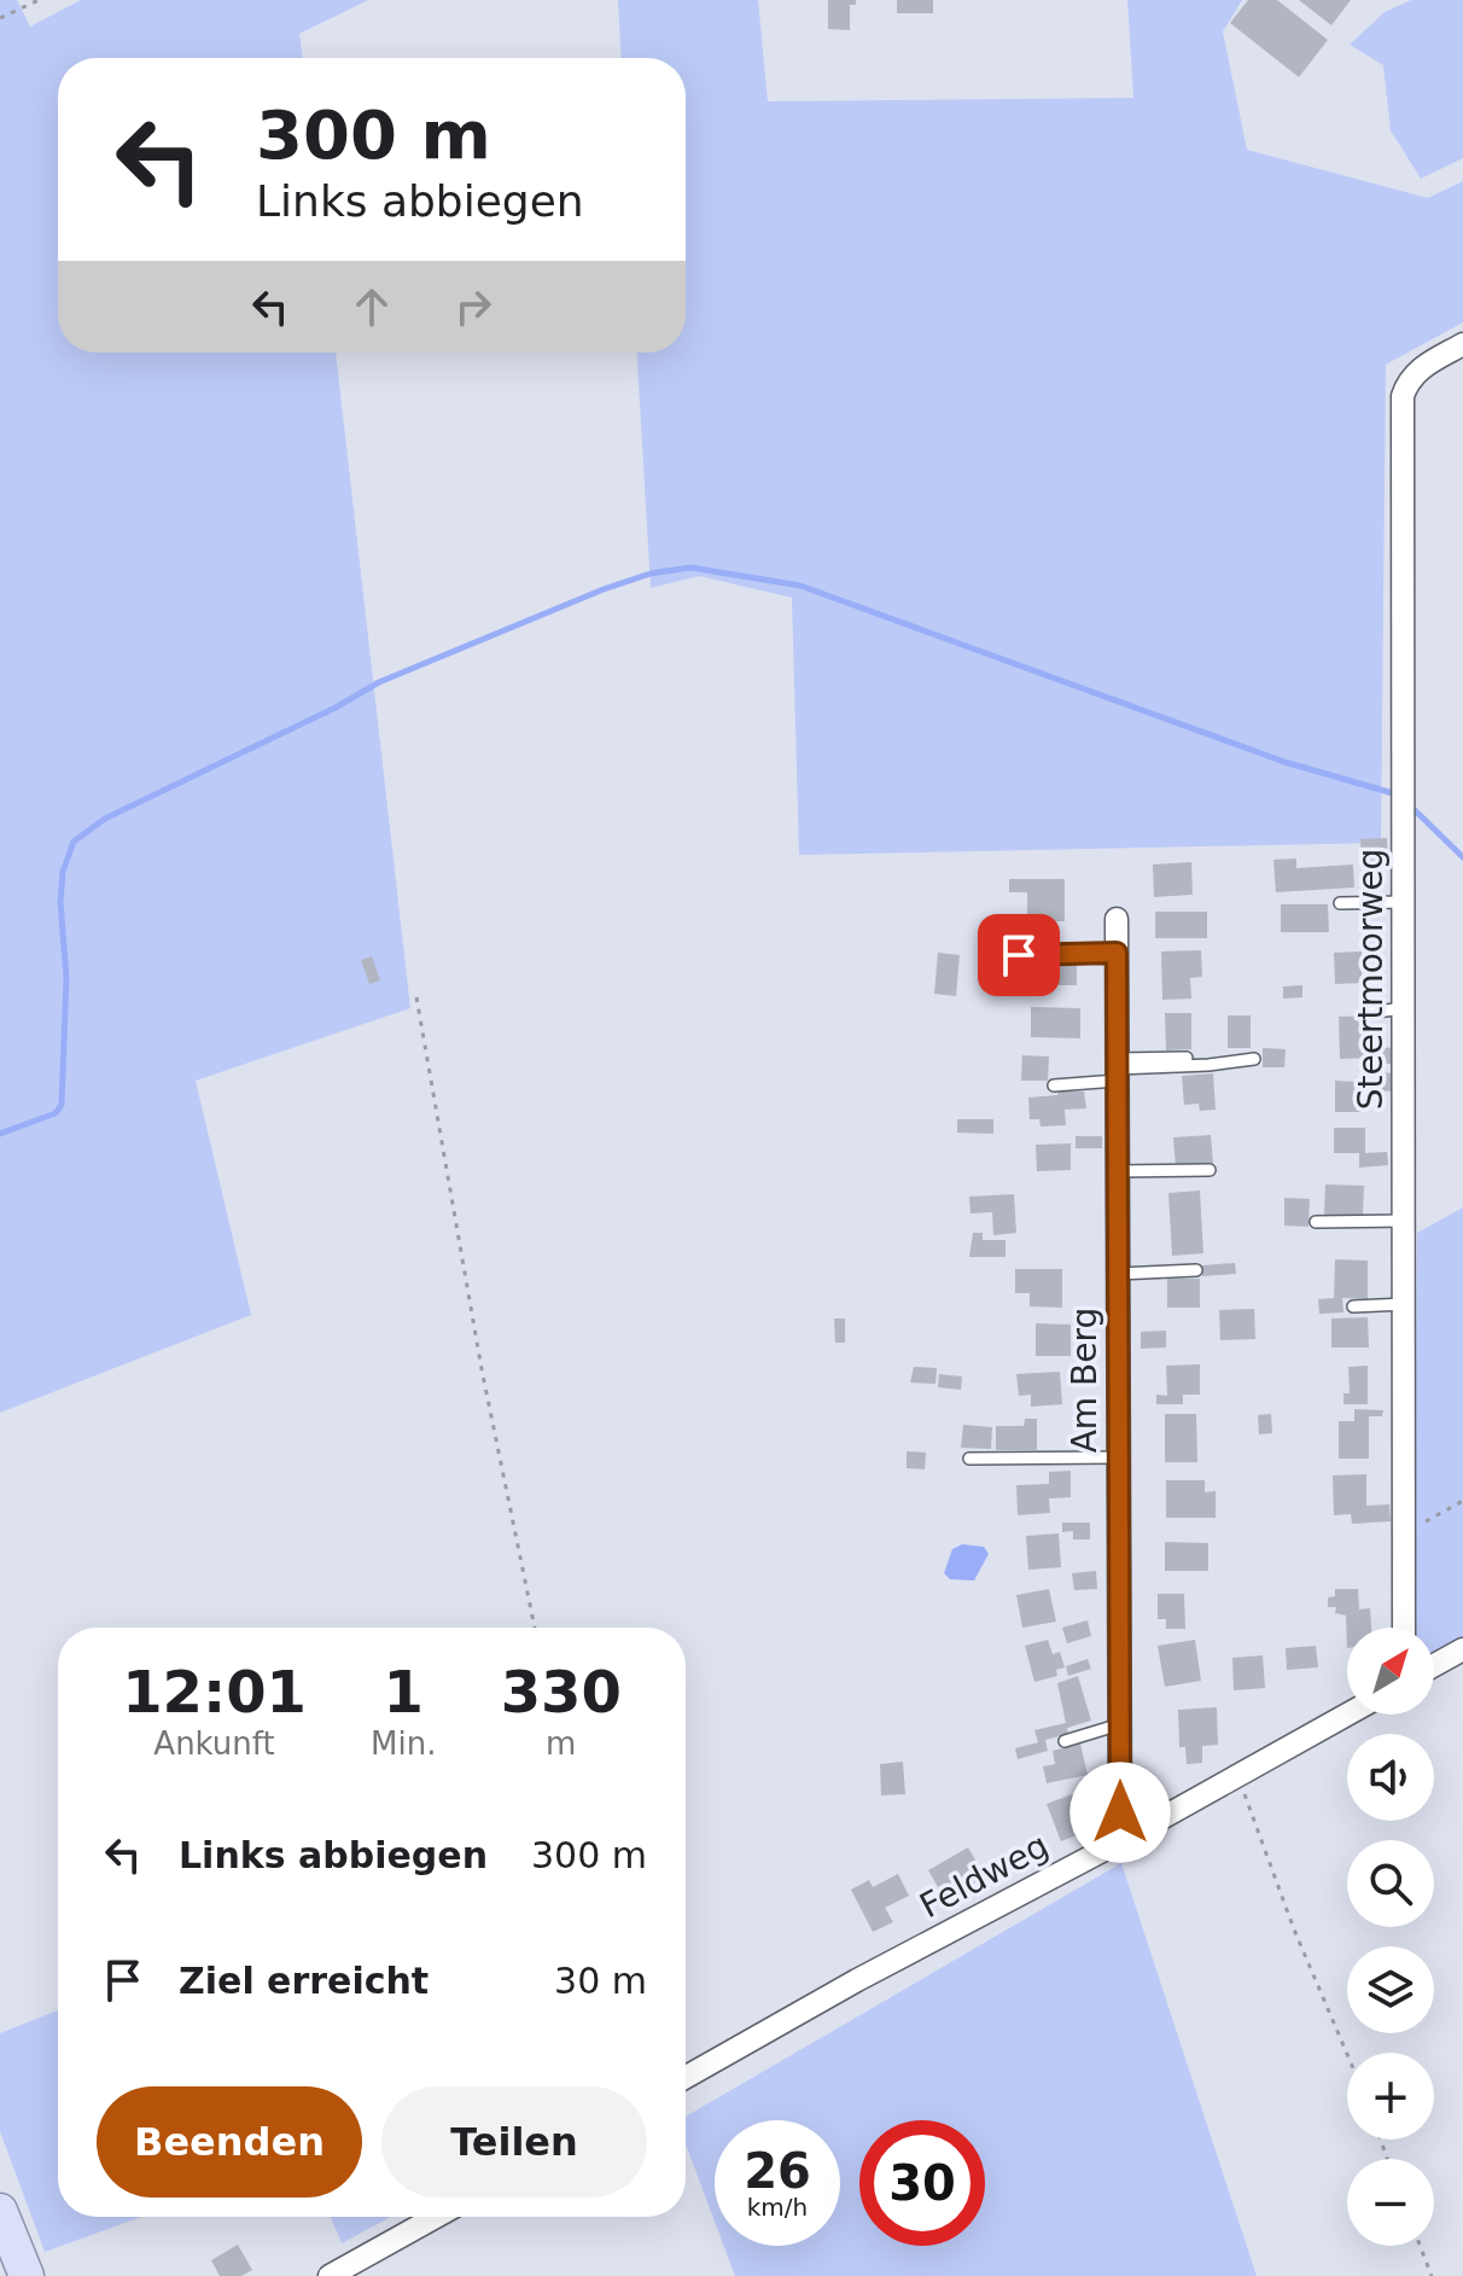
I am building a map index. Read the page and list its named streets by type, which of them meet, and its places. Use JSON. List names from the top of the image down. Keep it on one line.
{"streets":{"street":["Steertmoorweg","Am Berg","Feldweg"]},"crossings":[["Am Berg","Feldweg"]],"north":"top right","page":{"turn":["300 m","Links abbiegen"],"map_buttons":["+","−"],"eta":["12:01","Ankunft","1","Min.","330","m"],"list":[{"name":"Links abbiegen","value":"300 m"},{"name":"Ziel erreicht","value":"30 m"}],"buttons":["Beenden","Teilen"],"speed":"26 km/h","limit":"30"}}
